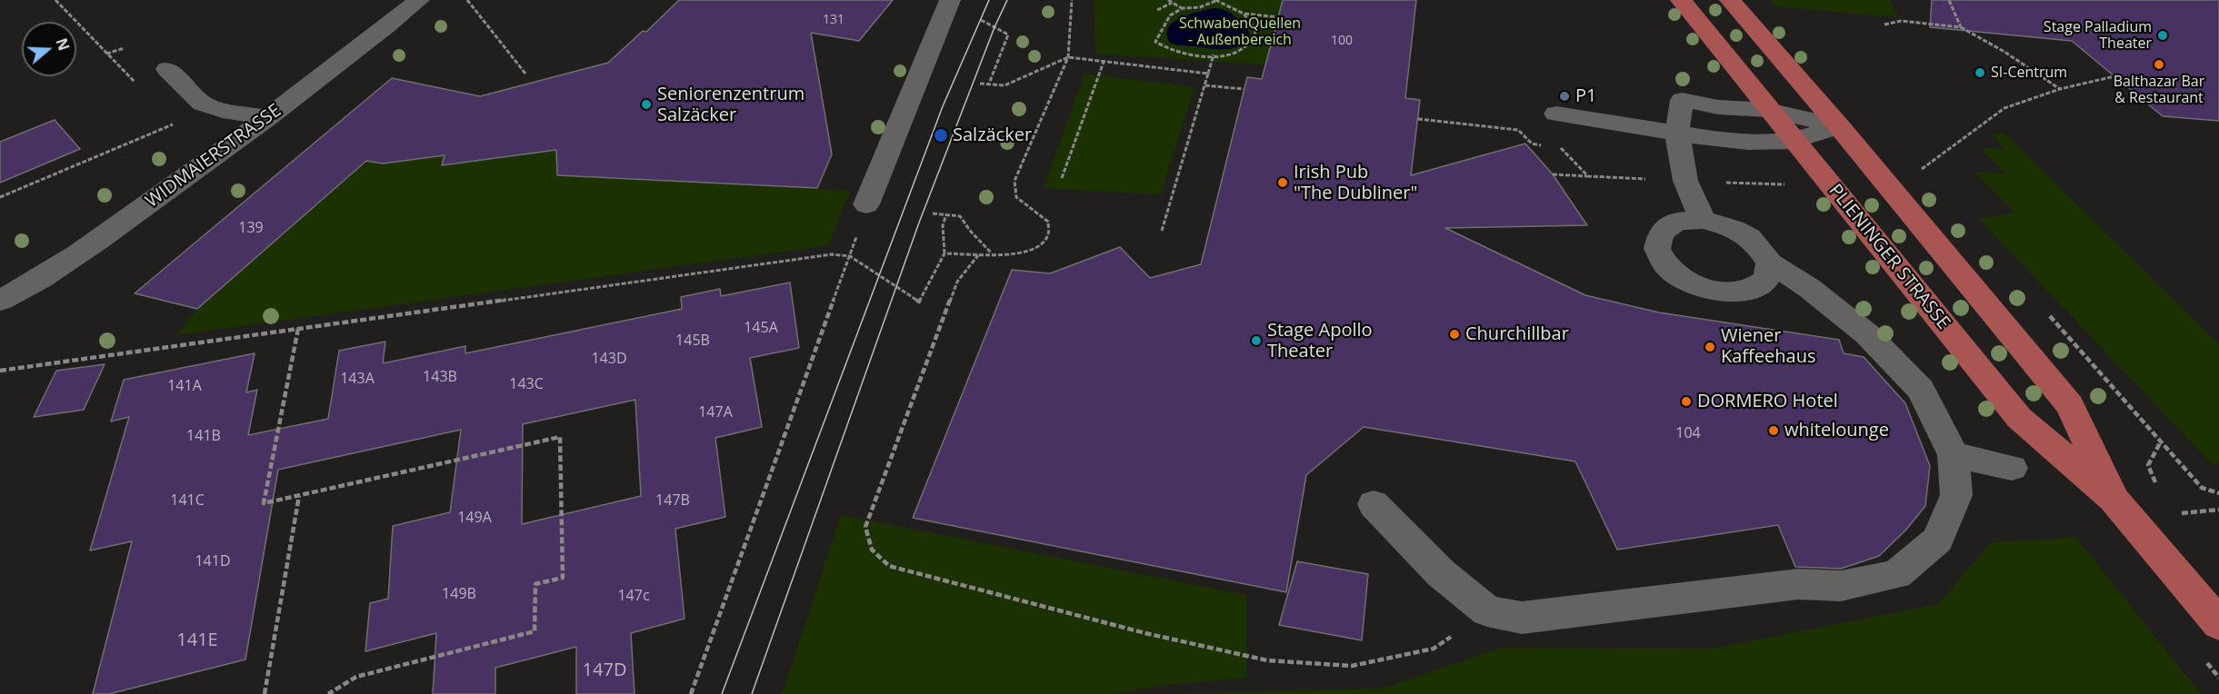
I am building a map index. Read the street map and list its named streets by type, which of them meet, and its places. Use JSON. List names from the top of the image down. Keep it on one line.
{"streets":{"main road":["PLIENINGER STRASSE"],"street":["WIDMAIERSTRASSE"]},"parks":["SchwabenQuellen - Außenbereich"],"places":["Stage Palladium Theater","Balthazar Bar & Restaurant","SI-Centrum","P1","Seniorenzentrum Salzäcker","Salzäcker","Irish Pub \"The Dubliner\"","Churchillbar","Stage Apollo Theater","Wiener Kaffeehaus","DORMERO Hotel","whitelounge"],"house_numbers":["131","100","139","145A","145B","143D","143B","143A","143C","141A","147A","104","141B","141C","147B","149A","141D","149B","147c","141E","147D"],"north":"right"}
